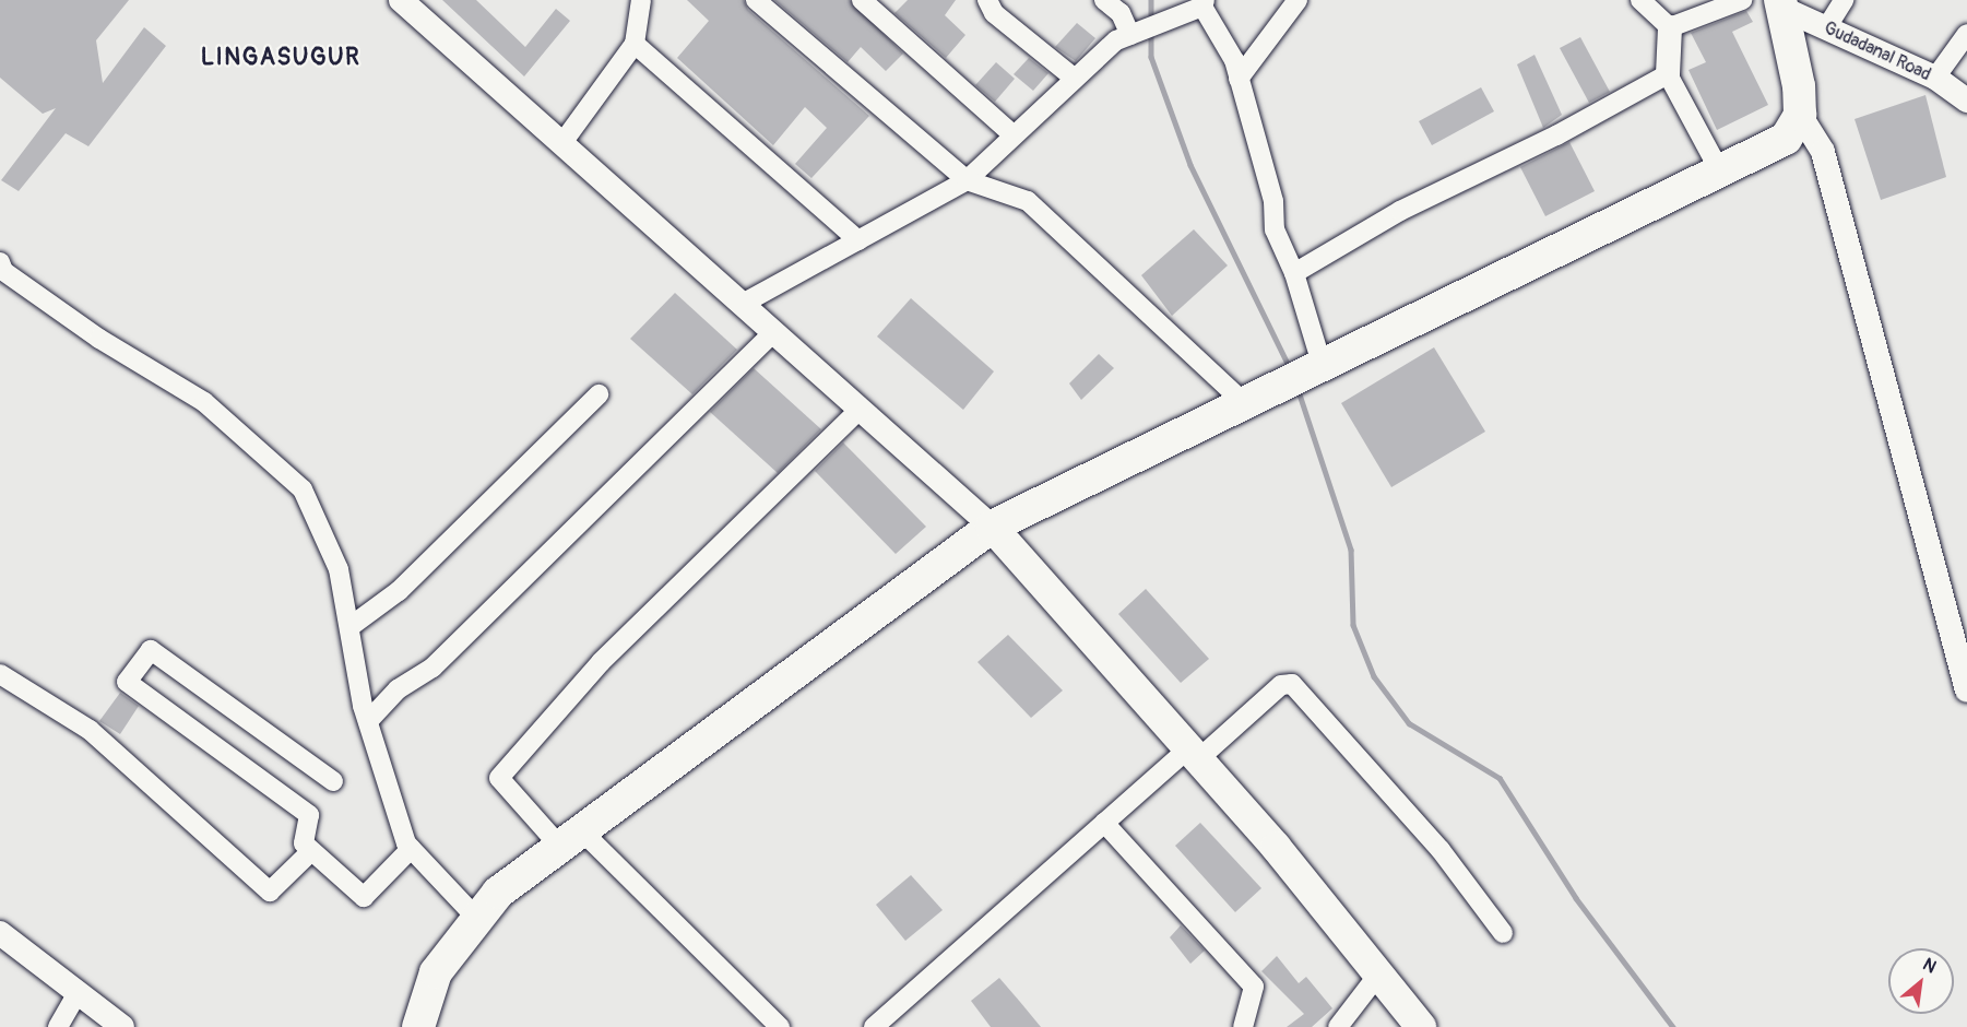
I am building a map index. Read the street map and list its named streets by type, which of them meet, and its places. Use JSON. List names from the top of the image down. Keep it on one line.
{"streets":{"street":["Gudadanal Road"]},"districts":["LINGASUGUR"],"north":"top right"}
